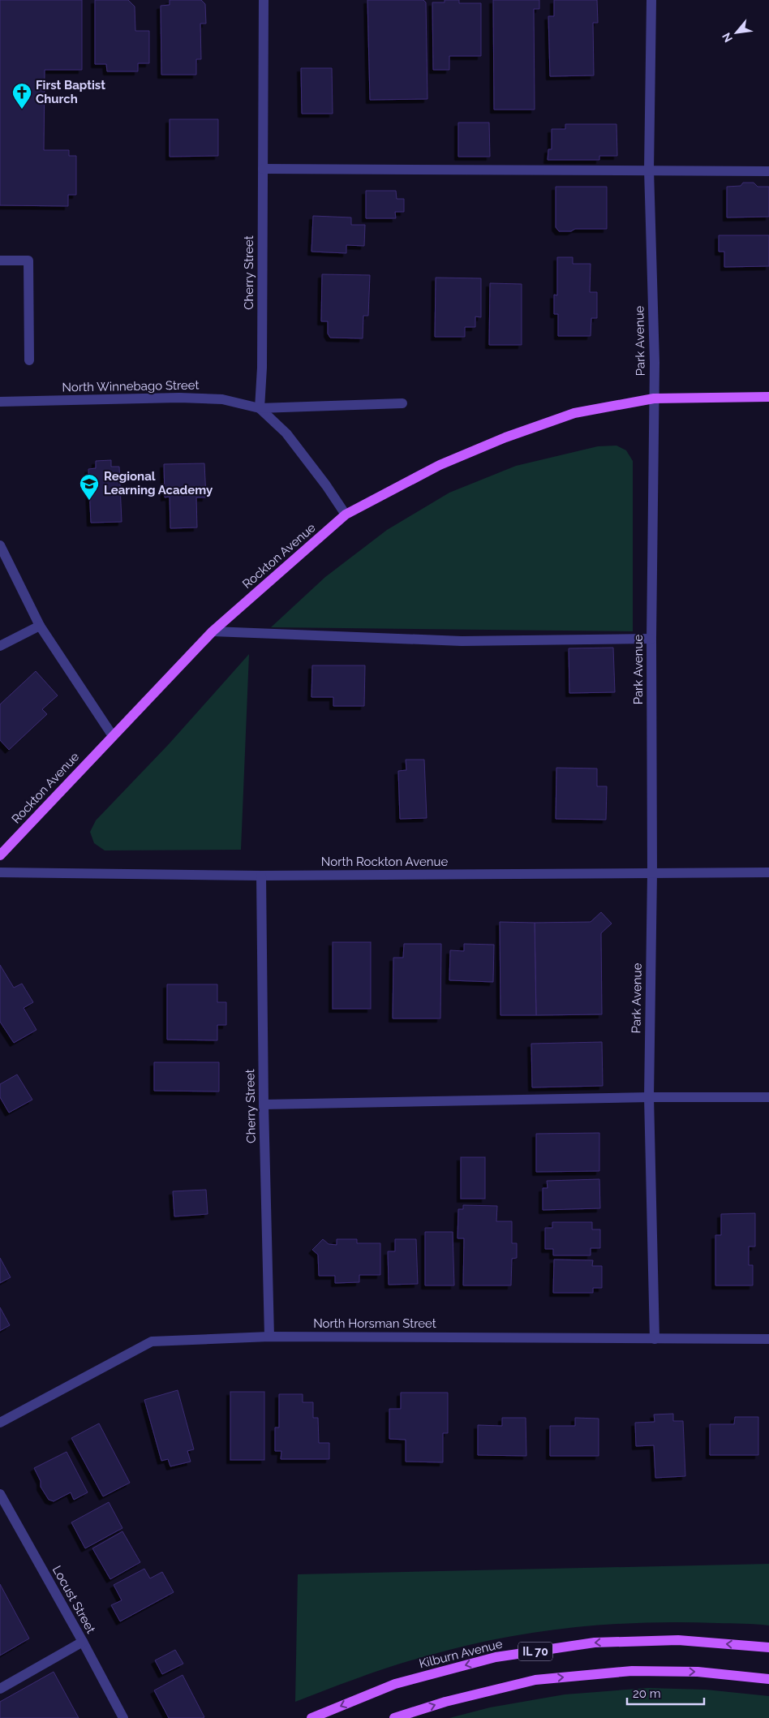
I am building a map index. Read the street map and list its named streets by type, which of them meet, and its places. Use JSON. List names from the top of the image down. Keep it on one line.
{"streets":{"main road":["Rockton Avenue","IL 70","Kilburn Avenue"],"street":["Cherry Street","Park Avenue","North Winnebago Street","North Rockton Avenue","North Horsman Street","Locust Street"]},"crossings":[["Cherry Street","North Winnebago Street"],["Cherry Street","North Rockton Avenue"],["Cherry Street","North Horsman Street"],["Park Avenue","Rockton Avenue"],["Park Avenue","North Rockton Avenue"],["Park Avenue","North Horsman Street"]],"places":{"church":["First Baptist Church"],"school or university":["Regional Learning Academy"]},"scale_bar":"20 m","north":"bottom left"}
